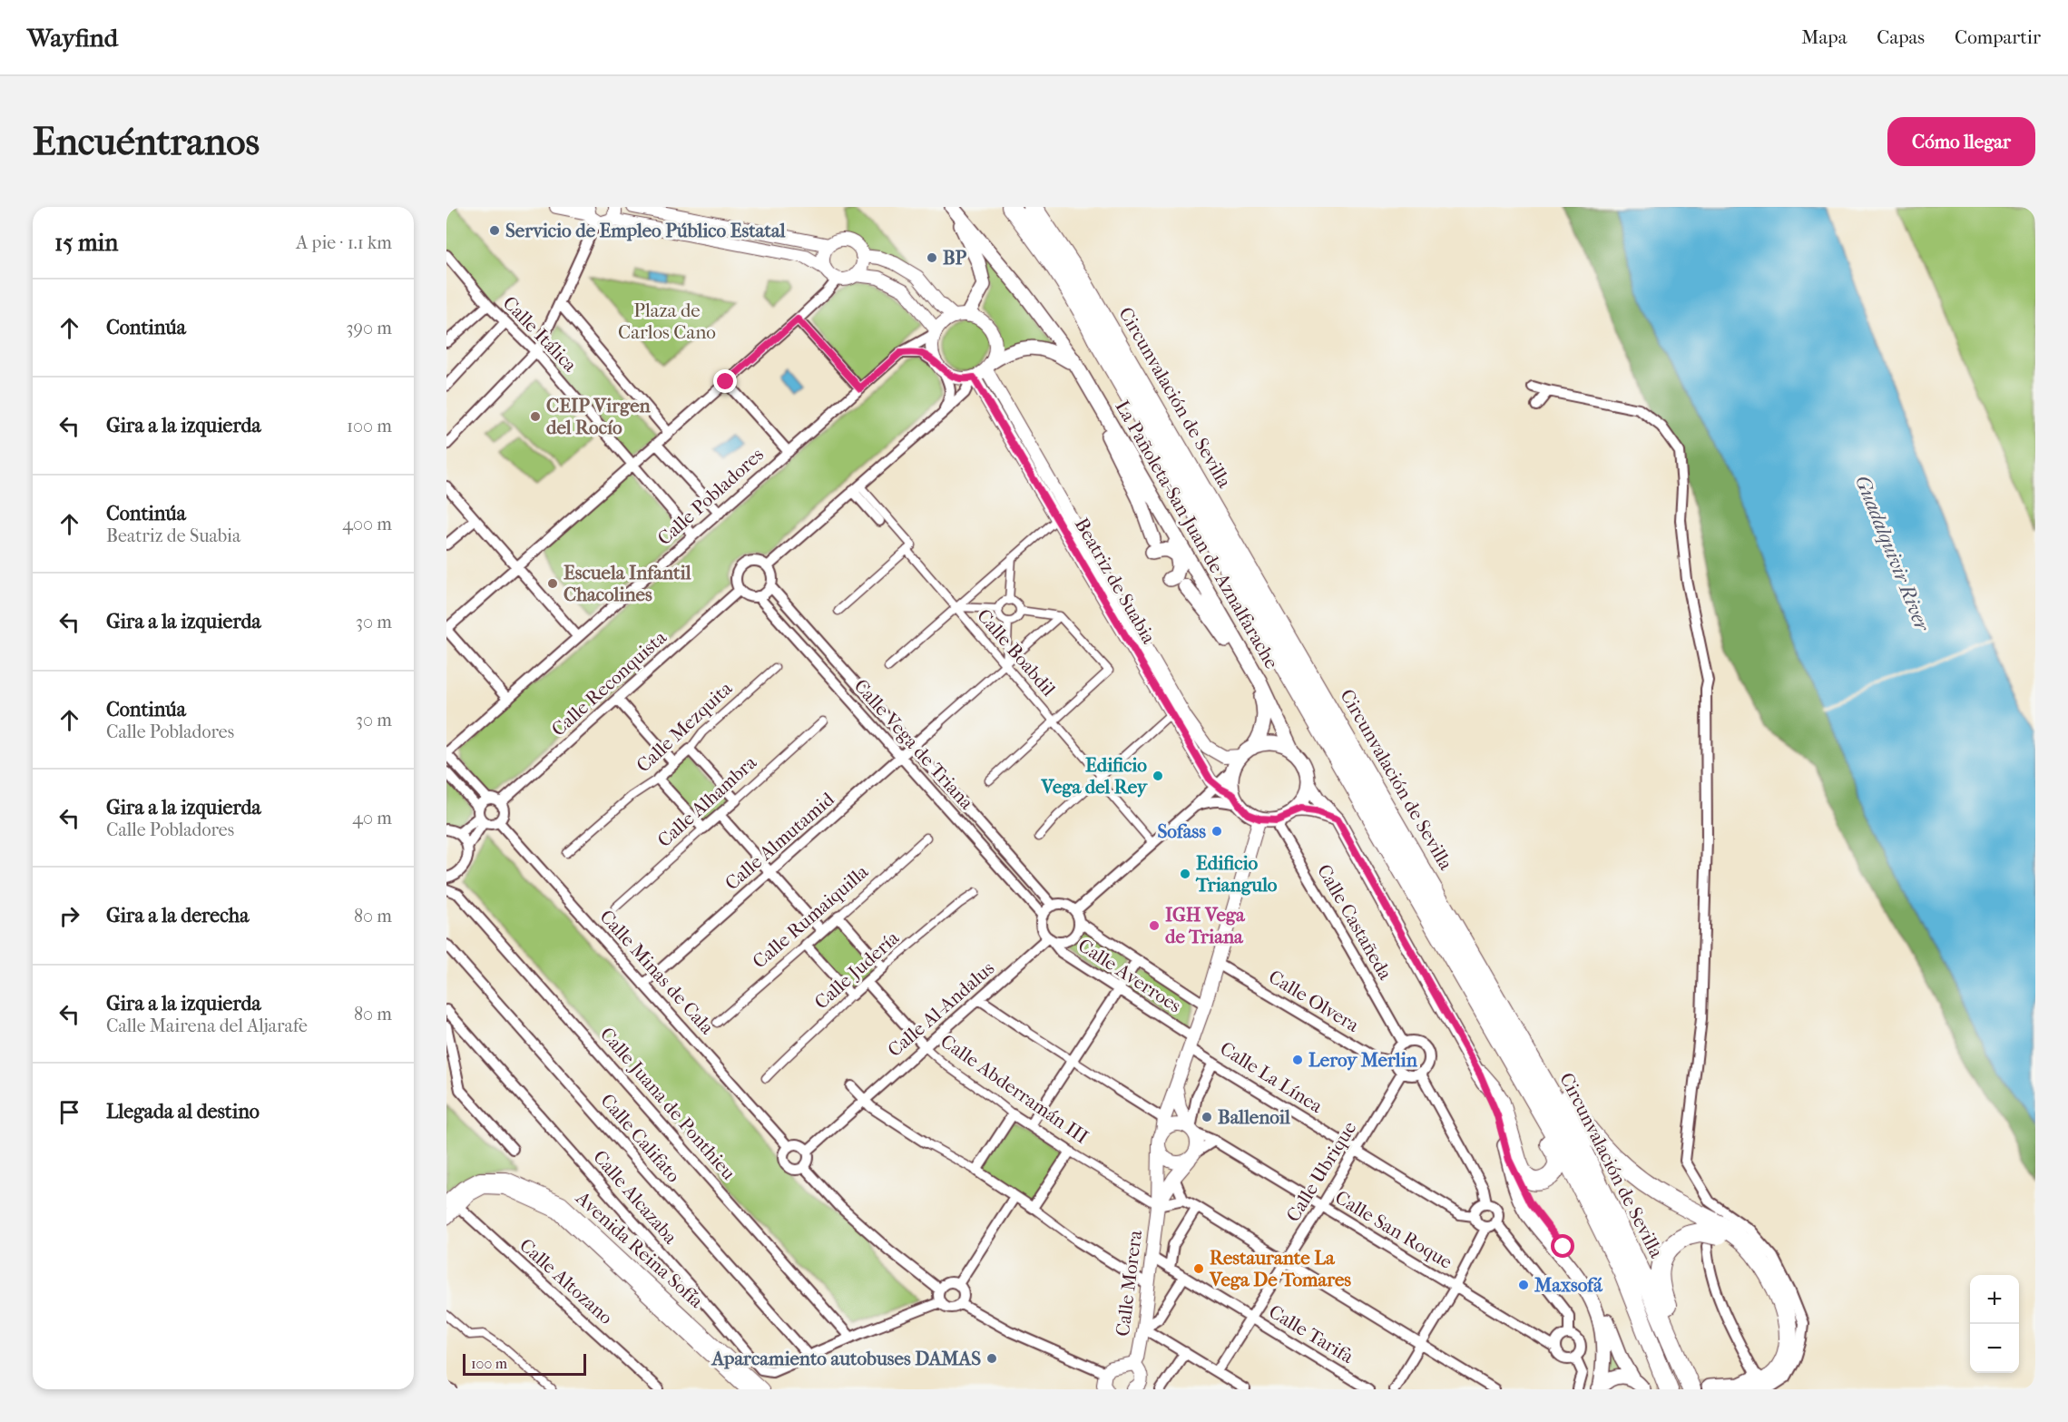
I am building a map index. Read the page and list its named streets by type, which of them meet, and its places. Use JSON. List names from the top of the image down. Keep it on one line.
{"streets":{"highway":["Circunvalación de Sevilla"],"main road":["La Pañoleta-San Juan de Aznalfarache"],"street":["Calle Itálica","Calle Pobladores","Beatriz de Suabia","Calle Boabdil","Calle Reconquista","Calle Mezquita","Calle Vega de Triana","Calle Alhambra","Calle Almutamid","Calle Rumaiquilla","Calle Castañeda","Calle Judería","Calle Minas de Cala","Calle Averroes","Calle Olvera","Calle Al-Andalus","Calle La Línea","Calle Abderramán III","Calle Juana de Ponthieu","Calle Califato","Calle Ubrique","Calle Alcazaba","Calle San Roque","Avenida Reina Sofía","Calle Altozano","Calle Morera","Calle Tarifa"]},"crossings":[["Calle Itálica","Calle Pobladores"],["Calle Pobladores","Beatriz de Suabia"],["La Pañoleta-San Juan de Aznalfarache","Beatriz de Suabia"],["La Pañoleta-San Juan de Aznalfarache","Calle Castañeda"],["La Pañoleta-San Juan de Aznalfarache","Calle Morera"],["Beatriz de Suabia","Calle Castañeda"],["Beatriz de Suabia","Calle Morera"],["Calle Reconquista","Calle Vega de Triana"],["Calle Reconquista","Calle Minas de Cala"],["Calle Vega de Triana","Calle Almutamid"],["Calle Vega de Triana","Calle Averroes"],["Calle Vega de Triana","Calle Al-Andalus"],["Calle Almutamid","Calle Minas de Cala"],["Calle Castañeda","Calle Olvera"],["Calle Castañeda","Calle Ubrique"],["Calle Castañeda","Calle Morera"],["Calle Judería","Calle Abderramán III"],["Calle Minas de Cala","Calle Al-Andalus"],["Calle Averroes","Calle Al-Andalus"],["Calle Averroes","Calle La Línea"],["Calle Averroes","Calle Morera"],["Calle Olvera","Calle Ubrique"],["Calle Olvera","Calle Morera"],["Calle Al-Andalus","Calle Abderramán III"],["Calle La Línea","Calle Ubrique"],["Calle La Línea","Calle Morera"],["Calle Abderramán III","Calle Morera"],["Calle Juana de Ponthieu","Calle Alcazaba"],["Calle Califato","Calle Alcazaba"],["Calle Ubrique","Calle San Roque"],["Calle Ubrique","Calle Tarifa"],["Calle San Roque","Calle Morera"],["Avenida Reina Sofía","Calle Altozano"],["Calle Morera","Calle Tarifa"]],"water":["Guadalquivir River"],"parks":["Plaza de Carlos Cano"],"places":["Servicio de Empleo Público Estatal","BP","CEIP Virgen del Rocío","Escuela Infantil Chacolines","Edificio Vega del Rey","Sofass","Edificio Triangulo","IGH Vega de Triana","Leroy Merlin","Ballenoil","Restaurante La Vega De Tomares","Maxsofá","Aparcamiento autobuses DAMAS"],"scale_bar":"100 m","page":{"header":"Wayfind","nav":["Mapa","Capas","Compartir"],"buttons":"Cómo llegar","title":"Encuéntranos","heading":["15 min","A pie · 1.1 km"],"list":[["Continúa","390 m"],["Gira a la izquierda","100 m"],["Continúa","Beatriz de Suabia","400 m"],["Gira a la izquierda","30 m"],["Continúa","Calle Pobladores","30 m"],["Gira a la izquierda","Calle Pobladores","40 m"],["Gira a la derecha","80 m"],["Gira a la izquierda","Calle Mairena del Aljarafe","80 m"],"Llegada al destino"],"map_buttons":["+","−"],"scale":"100 m"}}
